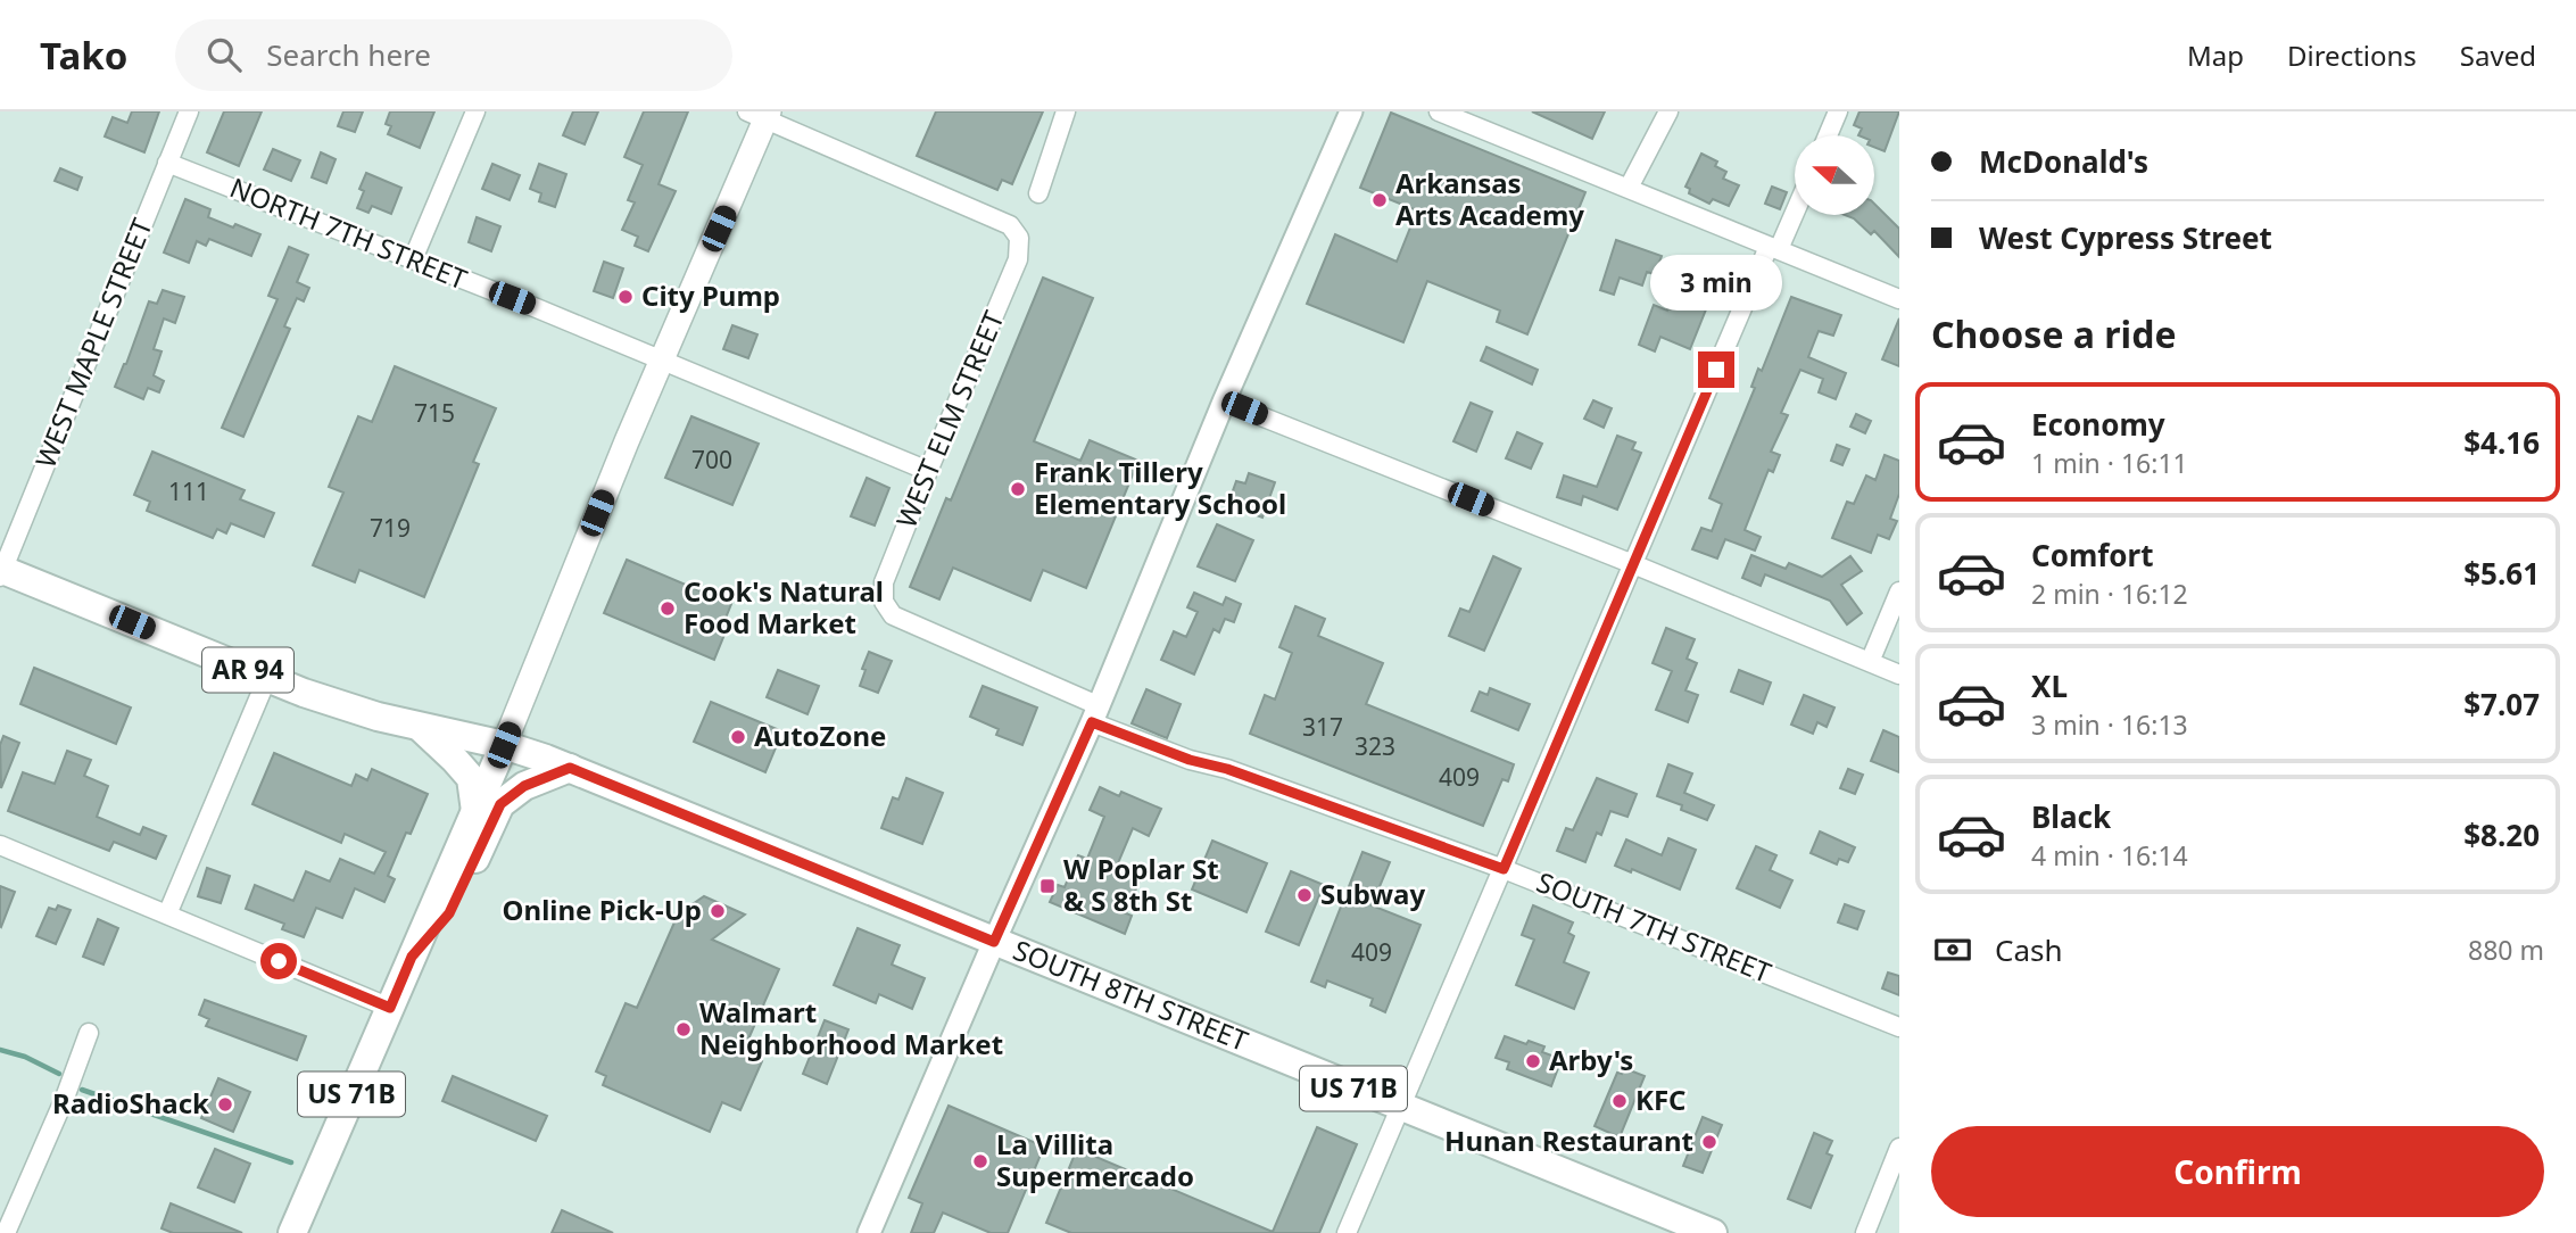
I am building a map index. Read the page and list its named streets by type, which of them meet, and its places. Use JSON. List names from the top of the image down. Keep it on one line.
{"streets":{"main road":["AR 94","SOUTH 8TH STREET","US 71B"],"street":["NORTH 7TH STREET","WEST MAPLE STREET","WEST ELM STREET","SOUTH 7TH STREET"]},"crossings":[["NORTH 7TH STREET","WEST MAPLE STREET"],["WEST MAPLE STREET","AR 94"],["WEST ELM STREET","SOUTH 7TH STREET"],["AR 94","SOUTH 8TH STREET"],["AR 94","US 71B"],["SOUTH 8TH STREET","US 71B"]],"places":{"other":["Arkansas Arts Academy","City Pump","Frank Tillery Elementary School","Cook's Natural Food Market","AutoZone","Subway","Online Pick-Up","Walmart Neighborhood Market","Arby's","KFC","RadioShack","Hunan Restaurant","La Villita Supermercado"],"transit":["W Poplar St & S 8th St"]},"house_numbers":["715","700","111","719","317","323","409","409"],"north":"left","page":{"header":"Tako","search":"Search here","nav":["Map","Directions","Saved"],"banner":["McDonald's","West Cypress Street"],"bubble":"3 min","heading":"Choose a ride","list":[{"name":"Economy","note":"1 min · 16:11","value":"$4.16"},{"name":"Comfort","note":"2 min · 16:12","value":"$5.61"},{"name":"XL","note":"3 min · 16:13","value":"$7.07"},{"name":"Black","note":"4 min · 16:14","value":"$8.20"}],"pay":["Cash","880 m"],"buttons":"Confirm"}}
